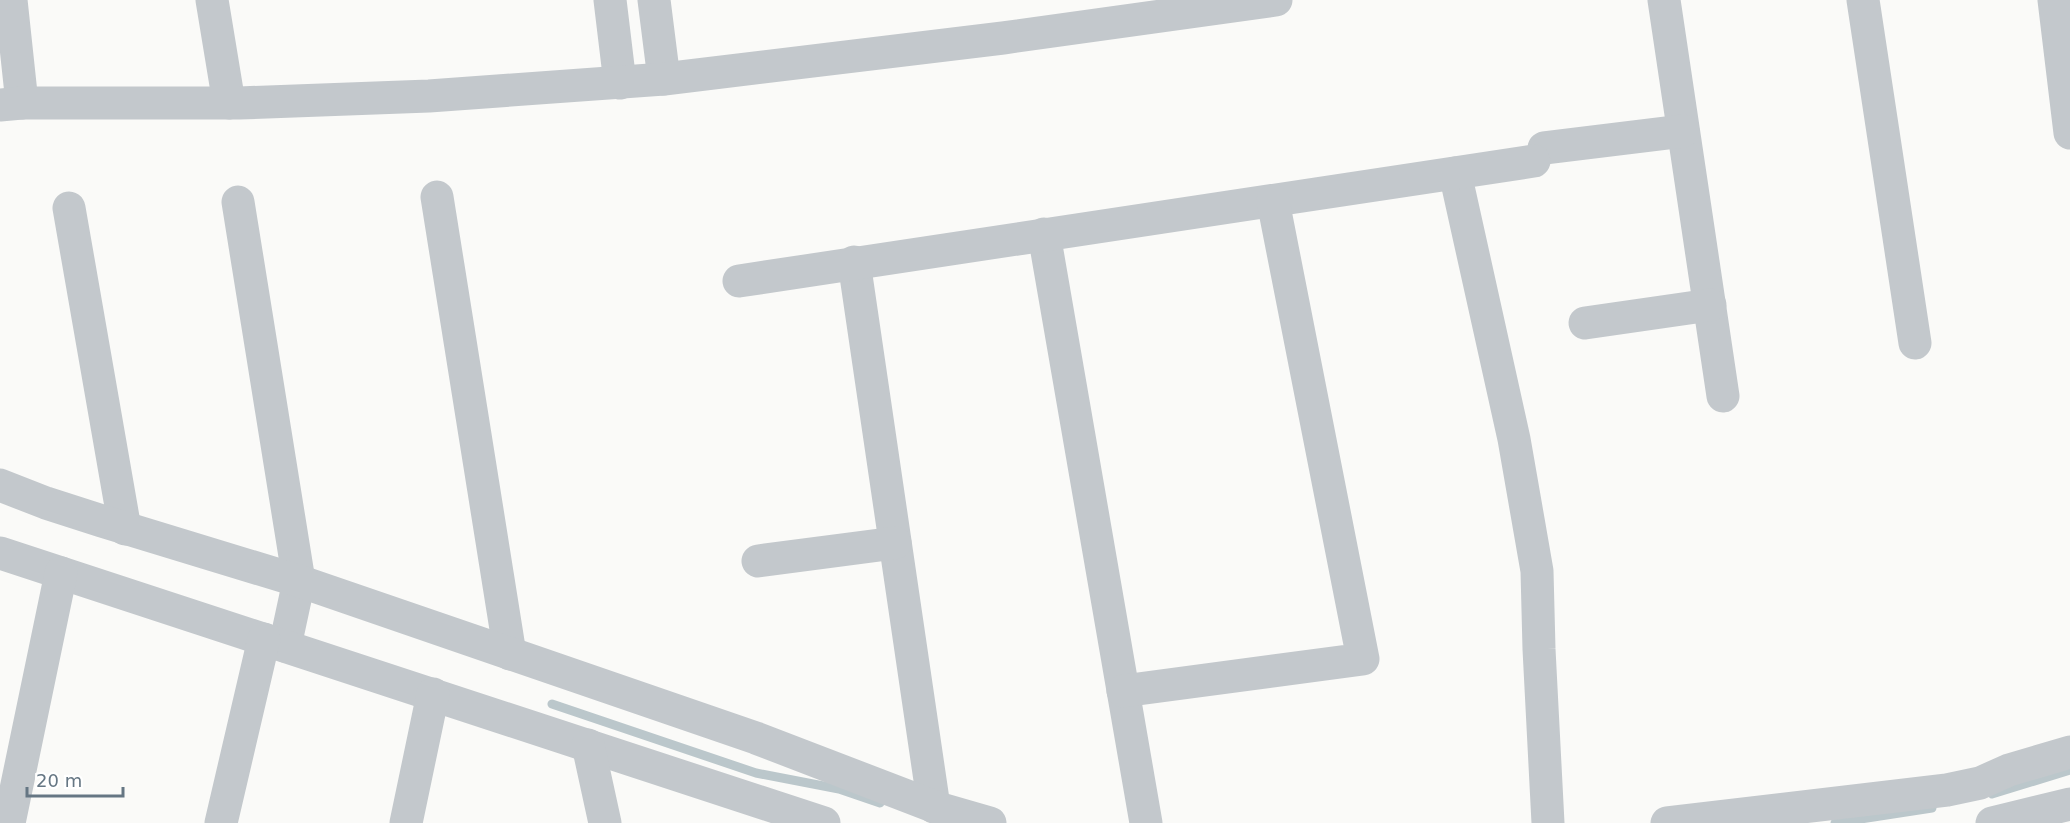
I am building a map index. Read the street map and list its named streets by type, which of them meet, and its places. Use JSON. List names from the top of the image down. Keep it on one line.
{"scale_bar":"20 m"}
